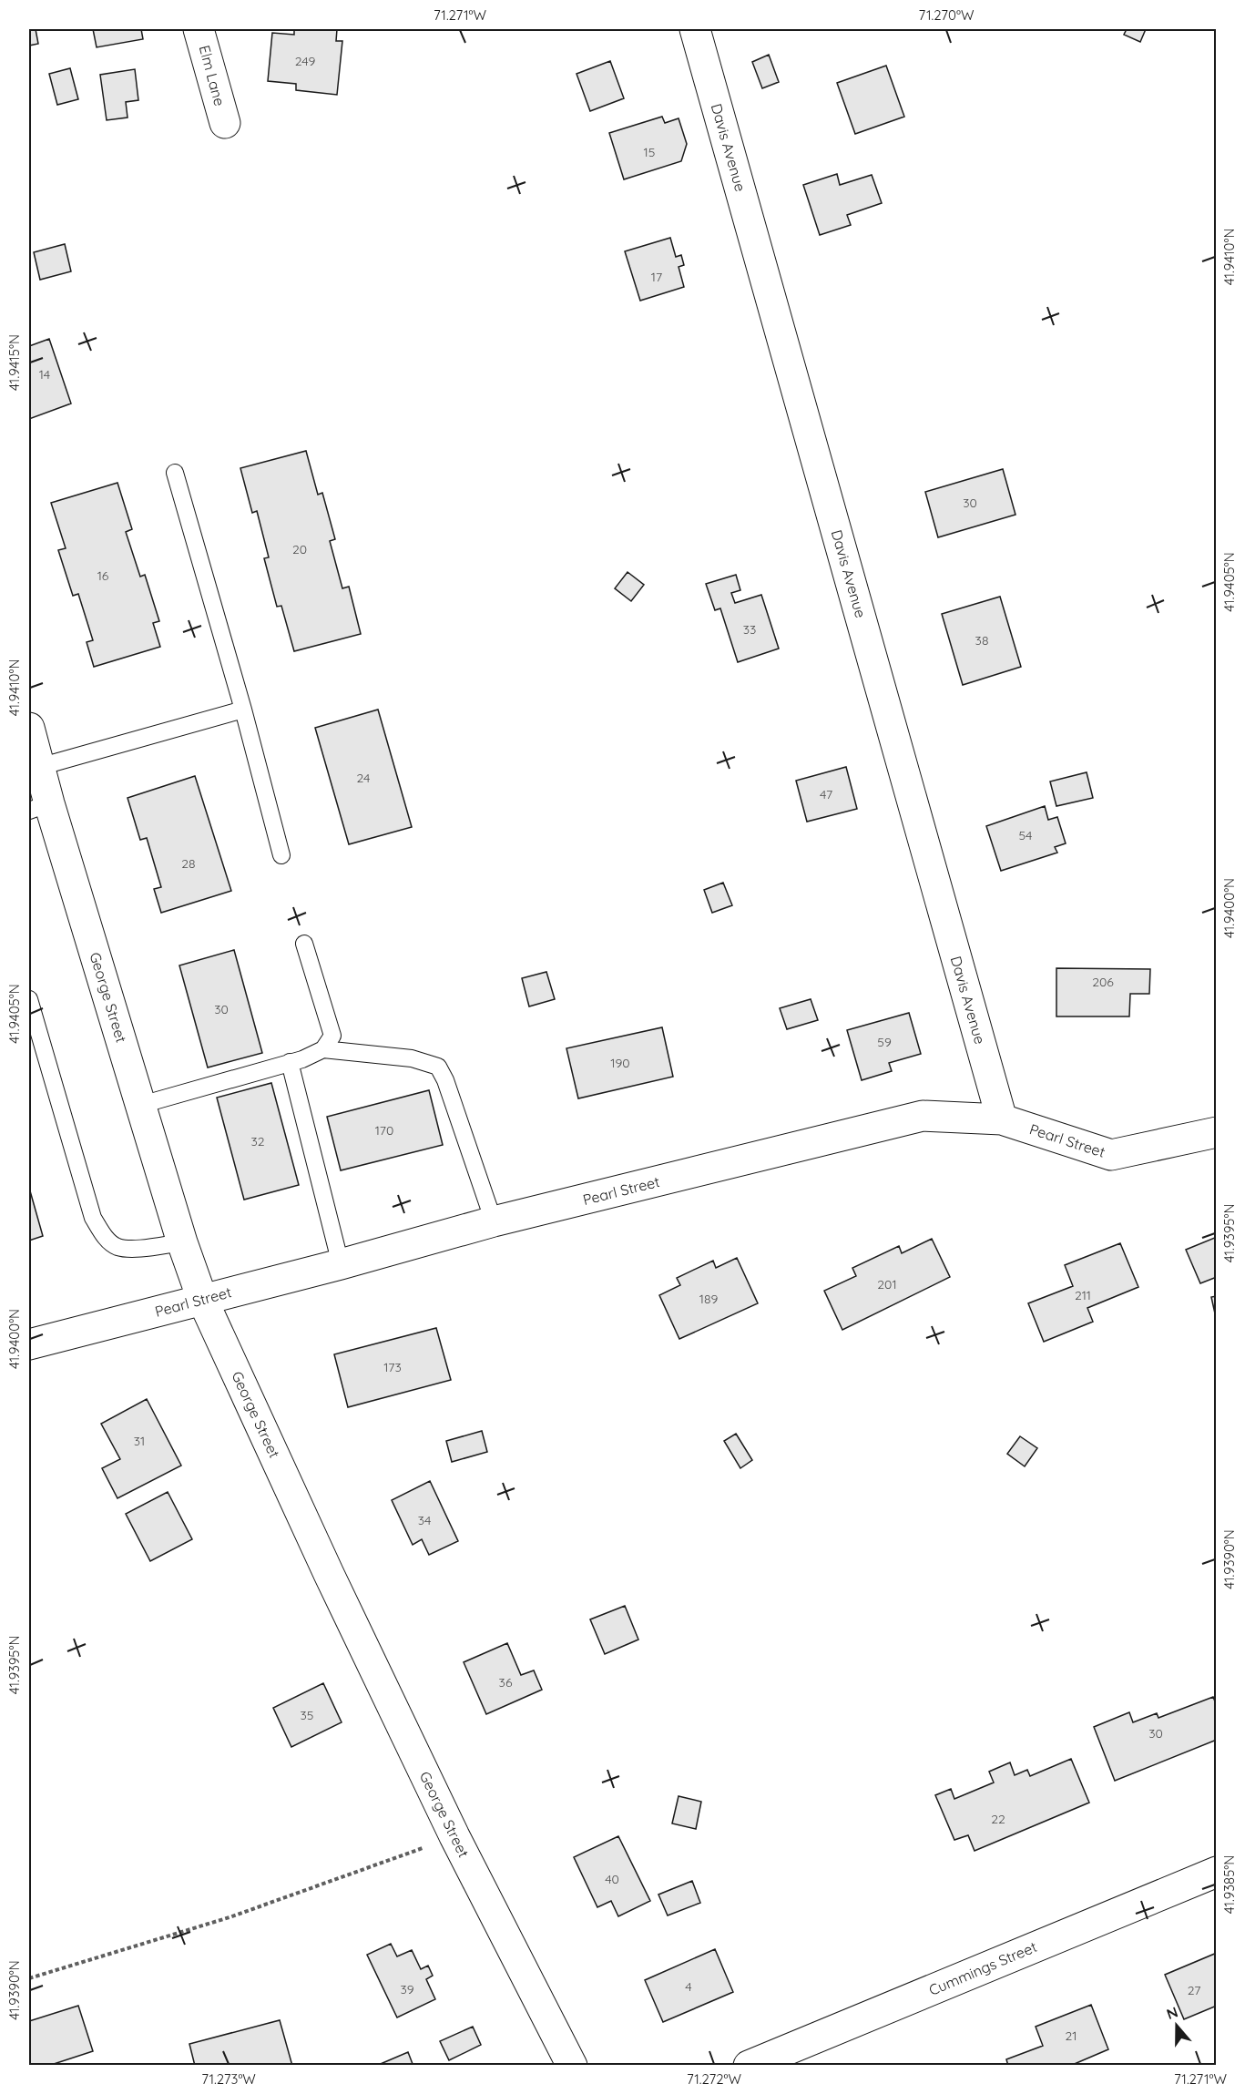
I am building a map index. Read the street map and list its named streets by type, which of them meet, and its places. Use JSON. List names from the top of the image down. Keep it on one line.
{"streets":{"street":["Elm Lane","Davis Avenue","George Street","Pearl Street","Cummings Street"]},"crossings":[["Davis Avenue","Pearl Street"],["George Street","Pearl Street"]],"house_numbers":["249","15","17","14","30","20","16","33","38","24","47","54","28","206","30","59","190","170","32","201","211","189","173","31","34","36","35","30","22","40","4","39","27","21"],"north":"top","coordinates":["71.271°W","71.270°W","41.9410°N","41.9415°N","41.9405°N","41.9400°N","41.9395°N","41.9390°N","41.9385°N","71.273°W","71.272°W"]}
